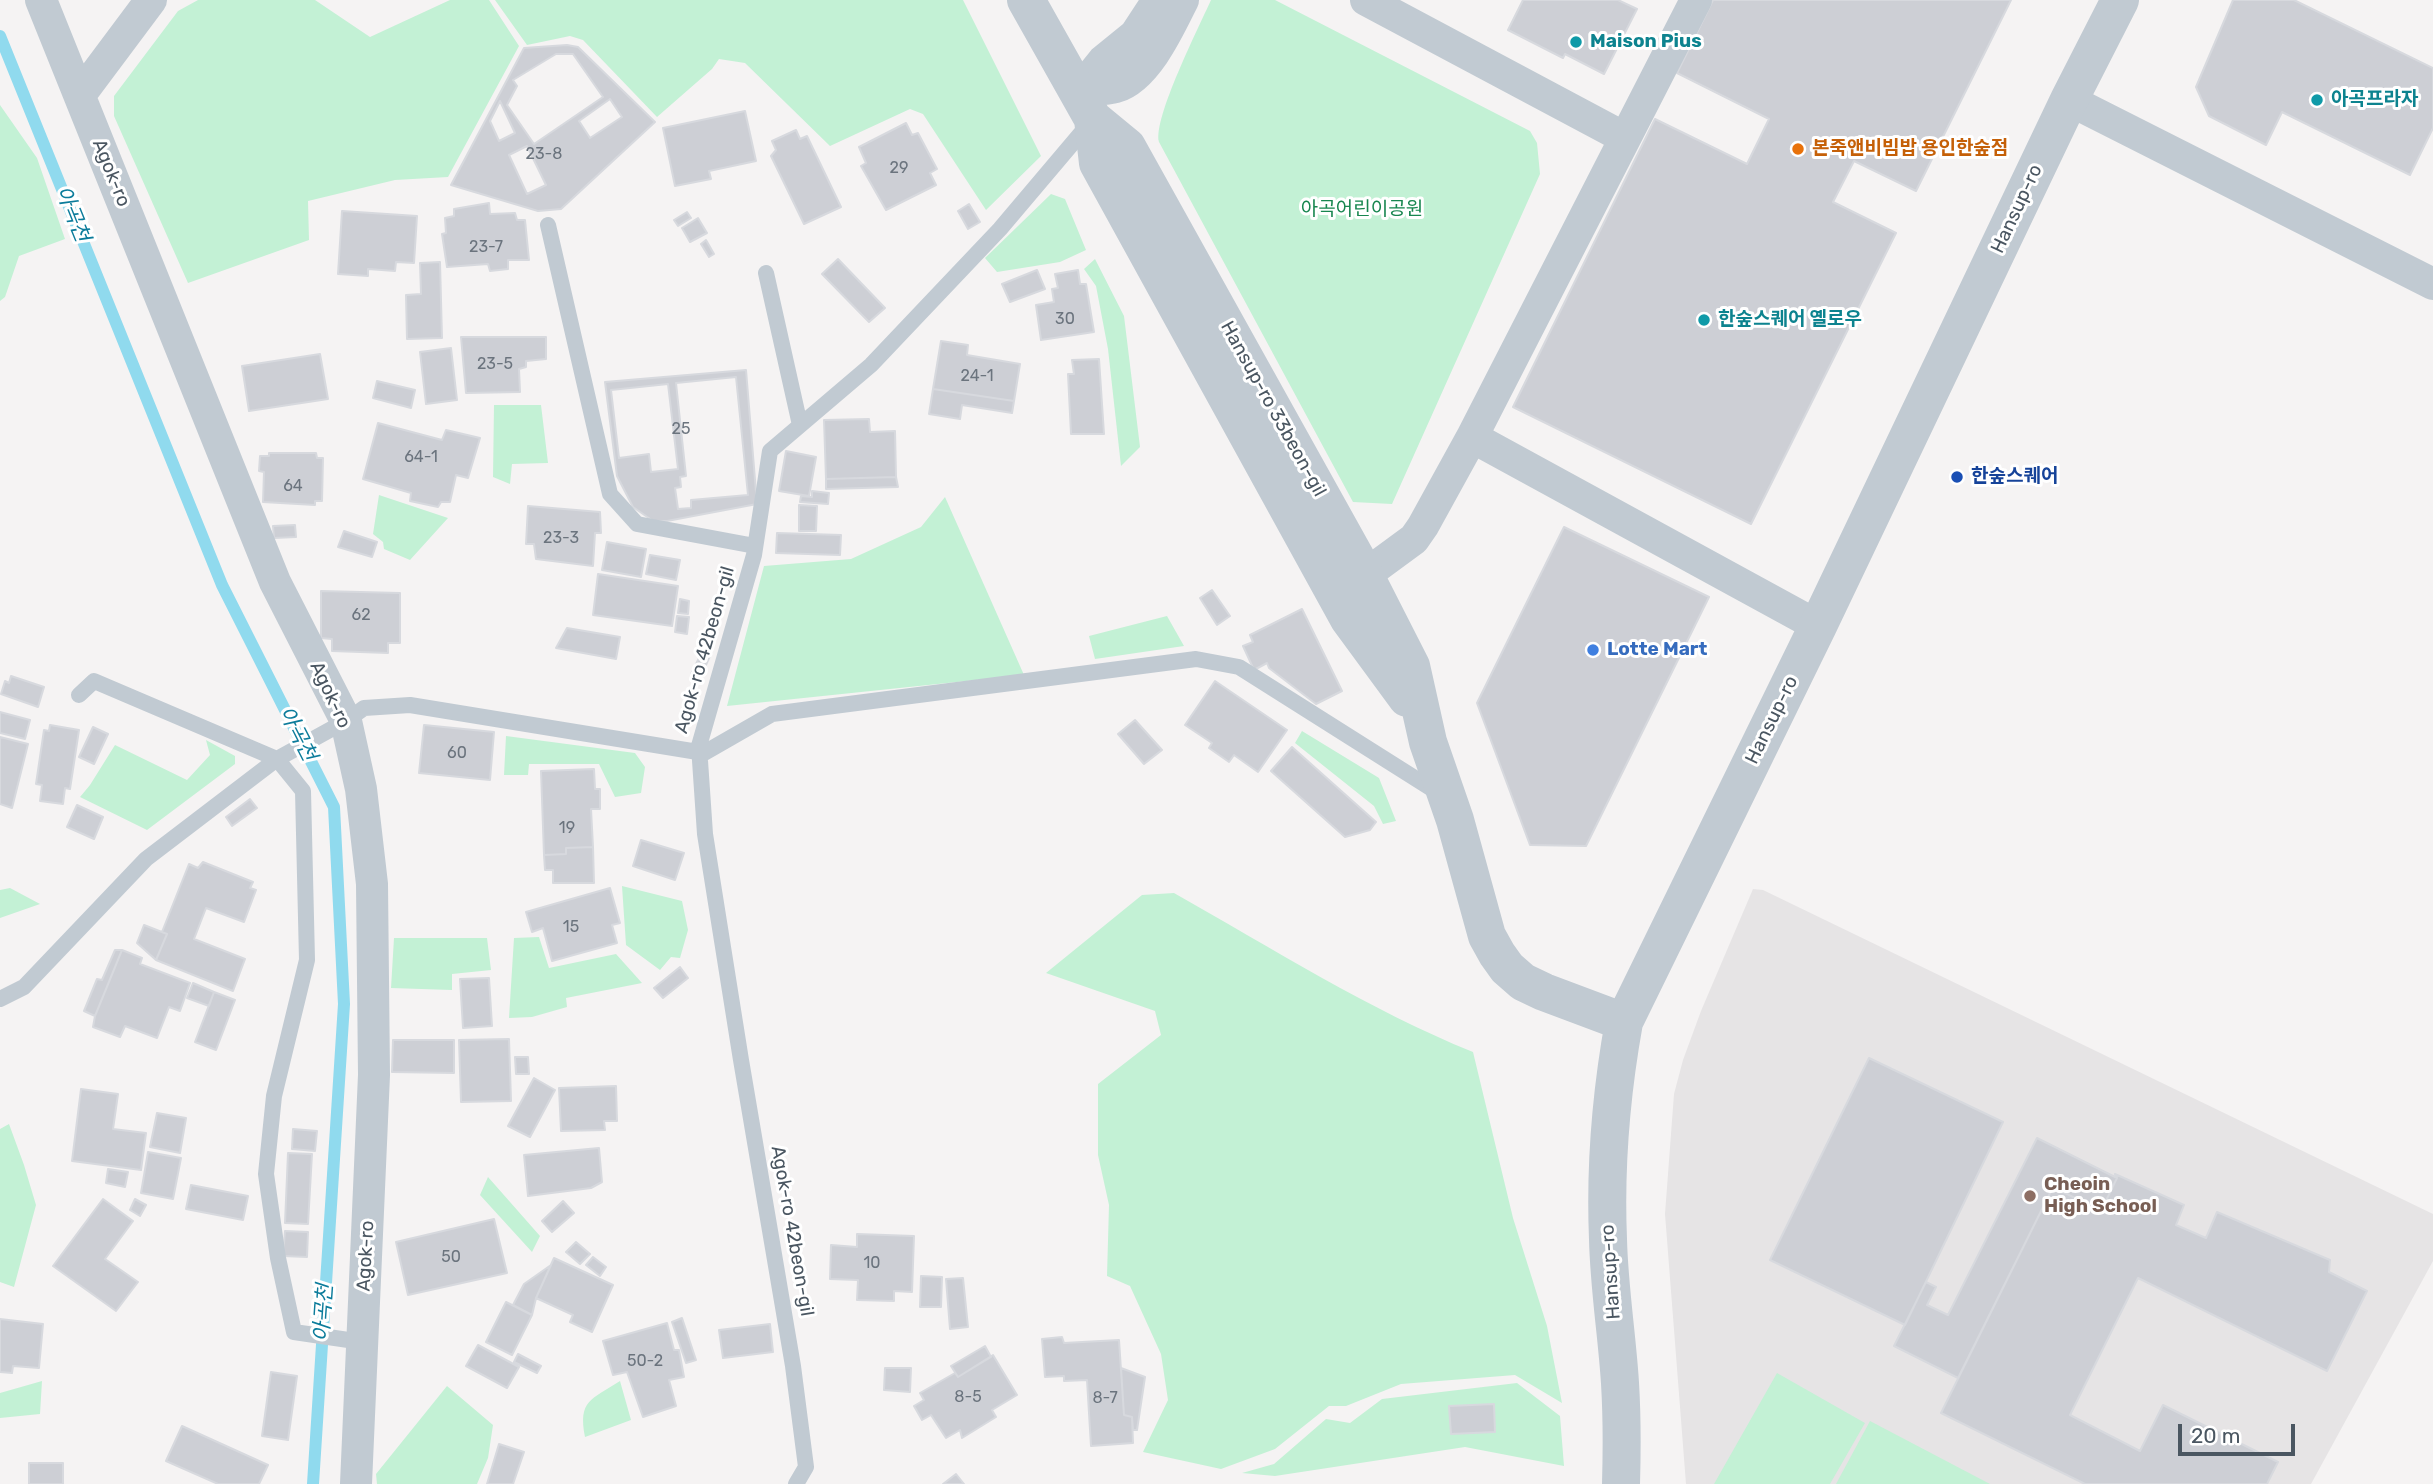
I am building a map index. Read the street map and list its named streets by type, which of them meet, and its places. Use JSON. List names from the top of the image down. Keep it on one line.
{"streets":{"street":["Agok-ro","Hansup-ro","Hansup-ro 33beon-gil"],"lane":["Agok-ro 42beon-gil"]},"crossings":[["Hansup-ro","Hansup-ro 33beon-gil"],["Hansup-ro 33beon-gil","Agok-ro 42beon-gil"]],"water":["아곡천"],"parks":["아곡어린이공원"],"places":["Maison Pius","아곡프라자","본죽앤비빔밥 용인한숲점","한숲스퀘어 옐로우","한숲스퀘어","Lotte Mart","Cheoin High School"],"house_numbers":["23-8","29","23-7","30","23-5","24-1","25","64-1","64","23-3","62","60","19","15","50","10","50-2","8-5","8-7"],"scale_bar":"20 m"}
